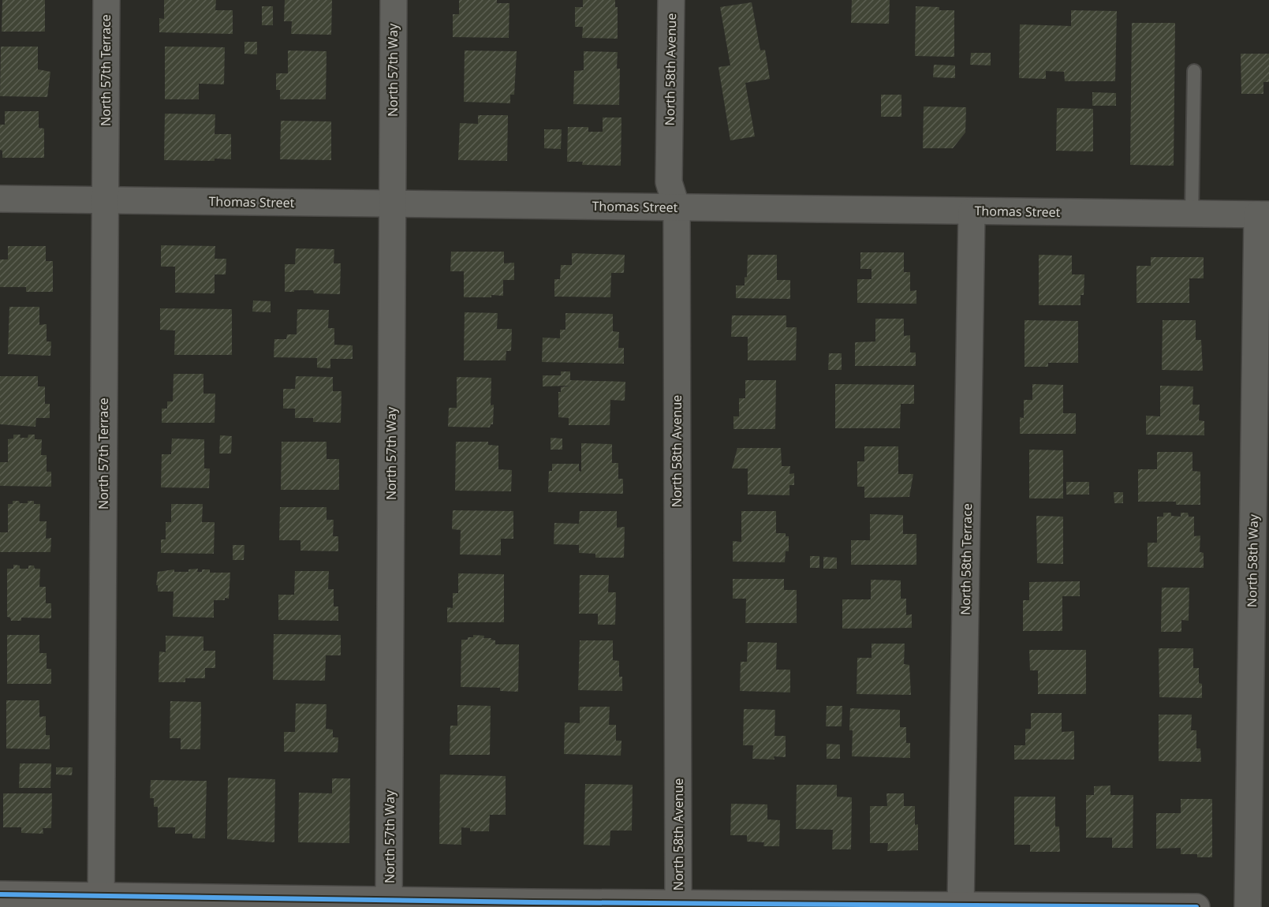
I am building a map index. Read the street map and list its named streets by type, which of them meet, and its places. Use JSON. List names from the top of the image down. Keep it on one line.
{"streets":{"street":["North 58th Avenue","North 57th Terrace","North 57th Way","Thomas Street","North 58th Terrace","North 58th Way"]},"crossings":[["North 58th Avenue","Thomas Street"],["North 57th Terrace","Thomas Street"],["North 57th Way","Thomas Street"],["Thomas Street","North 58th Terrace"],["Thomas Street","North 58th Way"]]}
